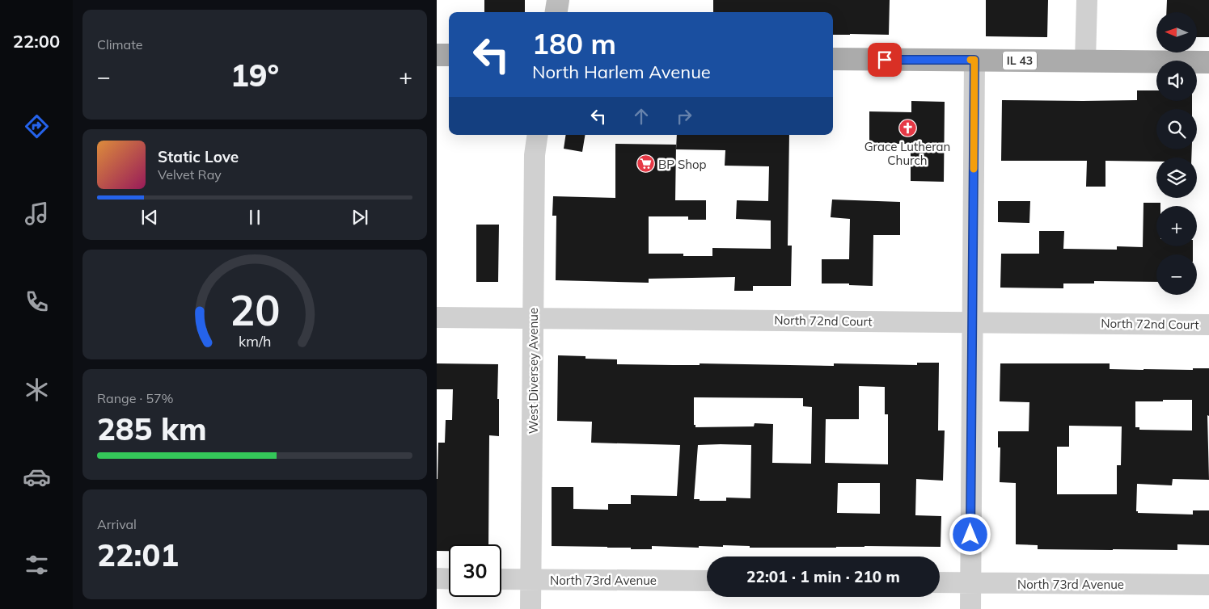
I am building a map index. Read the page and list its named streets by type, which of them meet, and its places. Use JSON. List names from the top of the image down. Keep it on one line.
{"streets":{"main road":["IL 43"],"street":["North 72nd Court","West Diversey Avenue","North 73rd Avenue"]},"crossings":[["North 72nd Court","West Diversey Avenue"],["West Diversey Avenue","North 73rd Avenue"]],"places":{"church":["Grace Lutheran Church"],"supermarket":["BP Shop"]},"north":"left","page":{"tabs":"22:00","tile":["Climate",["Range · 57%","285 km"],["Arrival","22:01"]],"map_buttons":["+","−"],"turn":["180 m","North Harlem Avenue"],"heat":["−","19°","+"],"song":["Static Love","Velvet Ray"],"limit":"30","trip":"22:01 · 1 min · 210 m","gauge":["20","km/h"]}}
